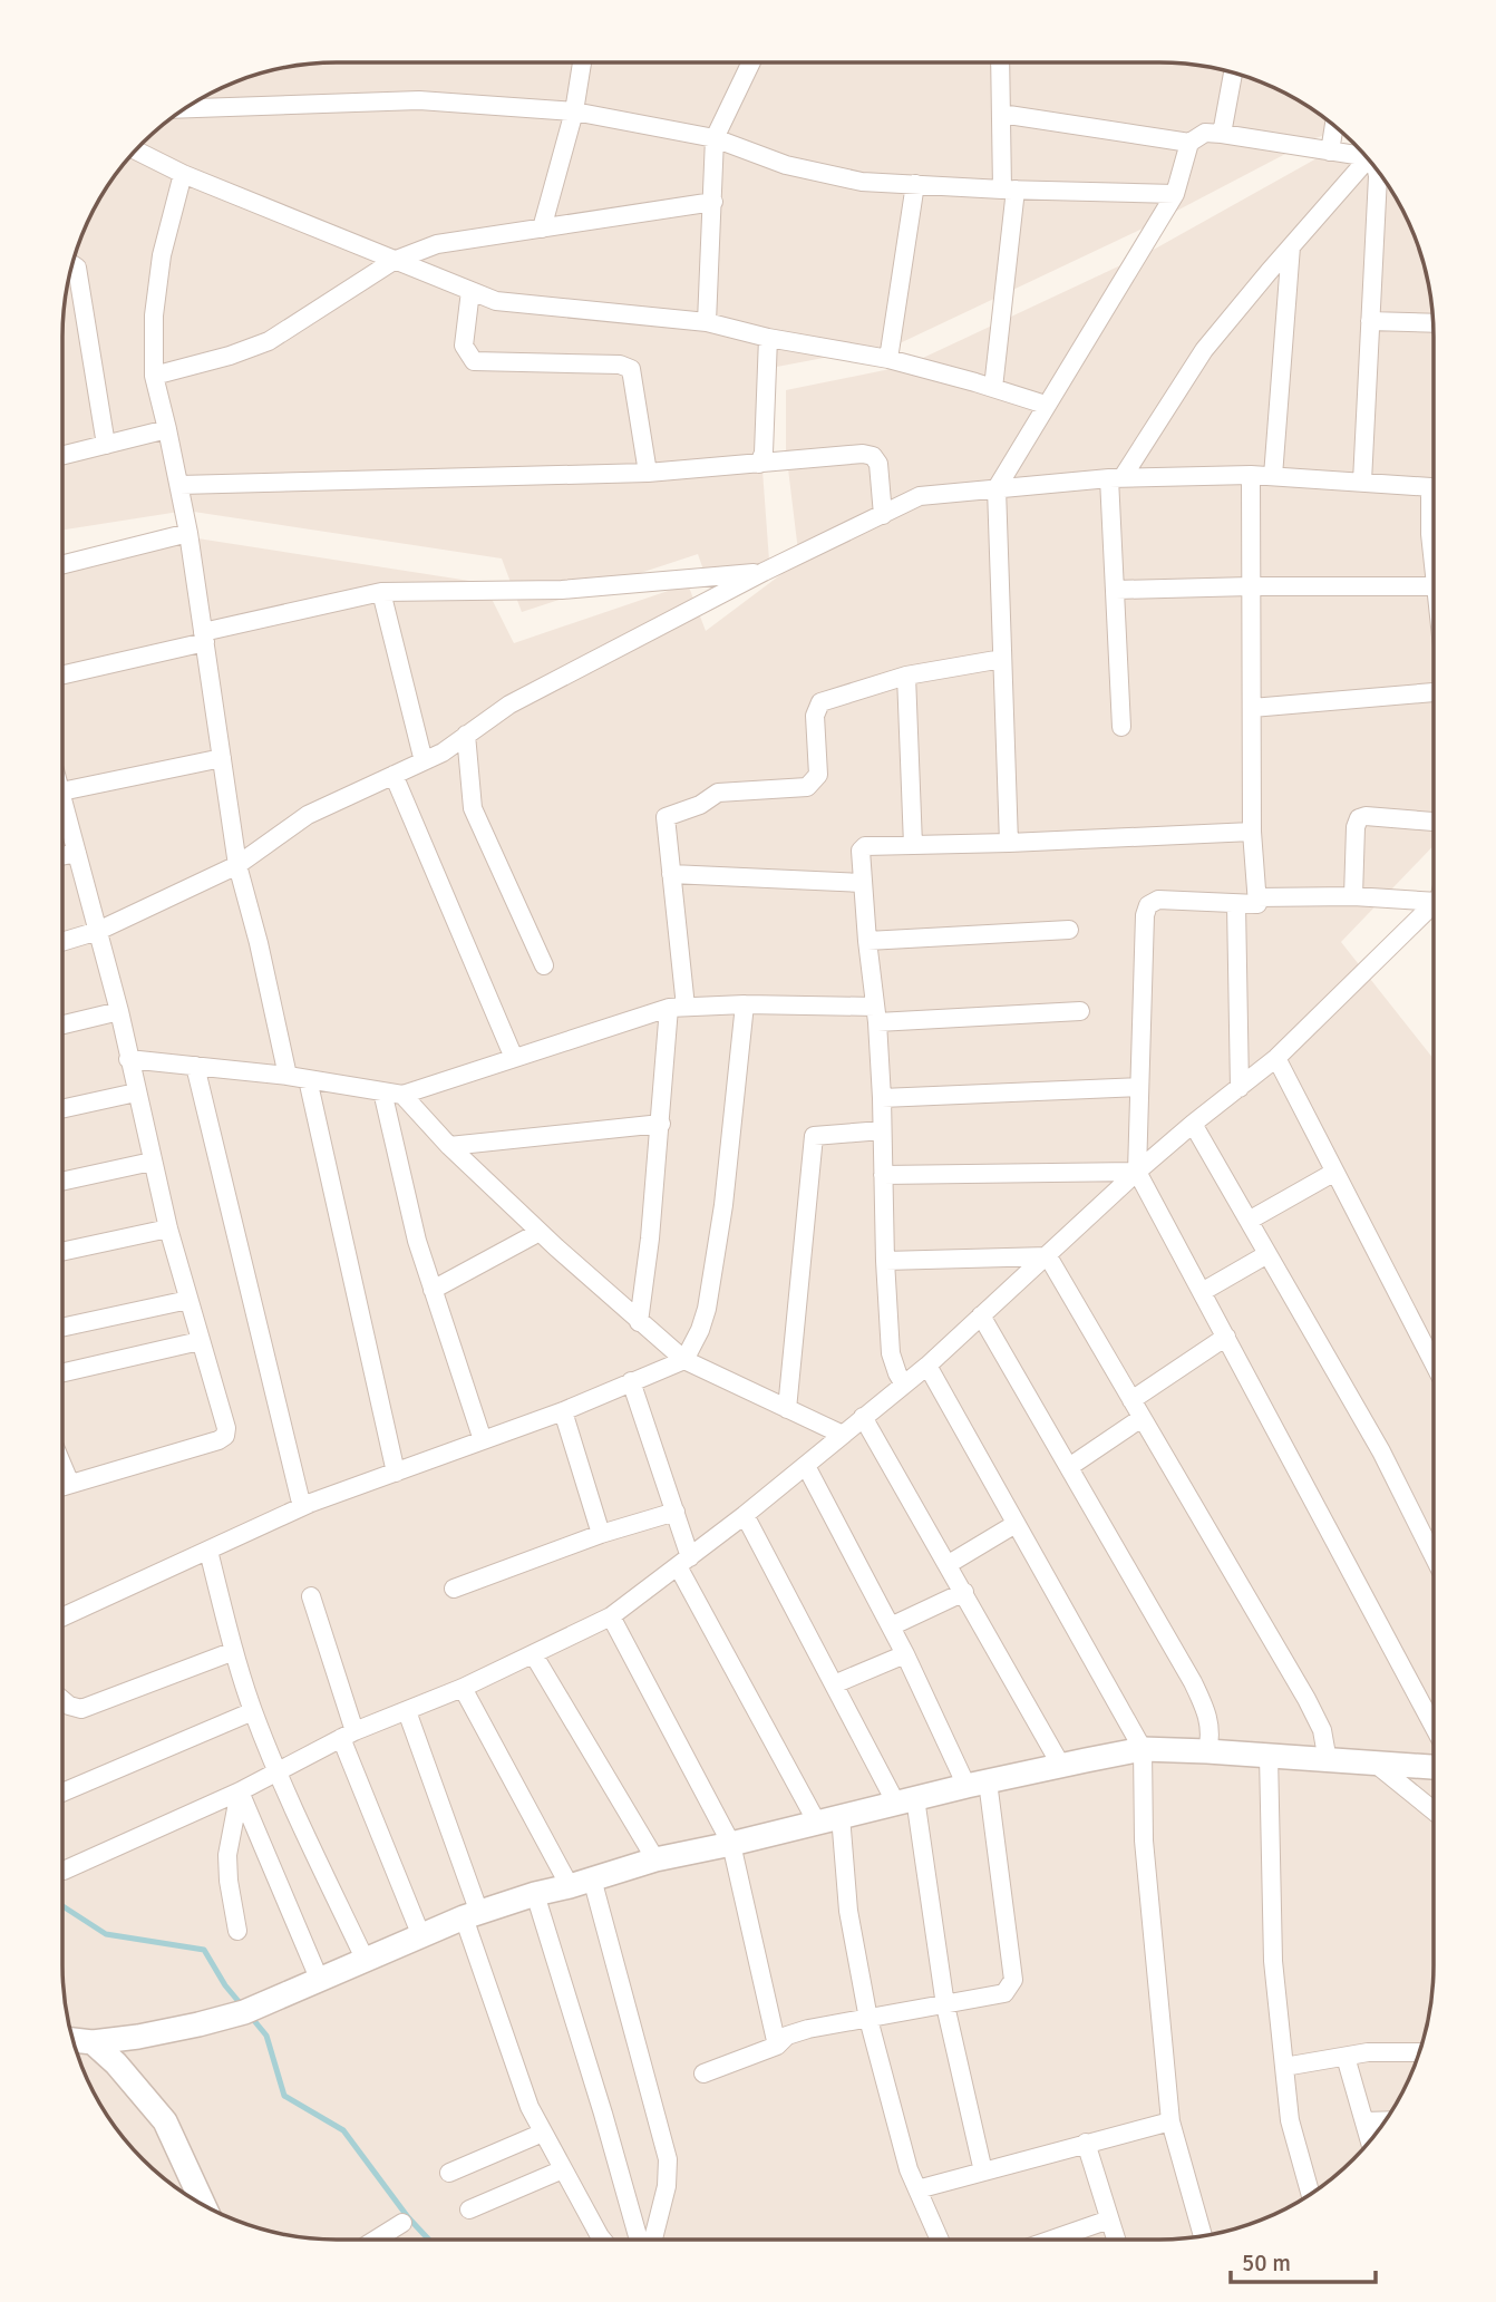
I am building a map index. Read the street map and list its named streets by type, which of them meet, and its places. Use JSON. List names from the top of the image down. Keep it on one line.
{"scale_bar":"50 m"}
